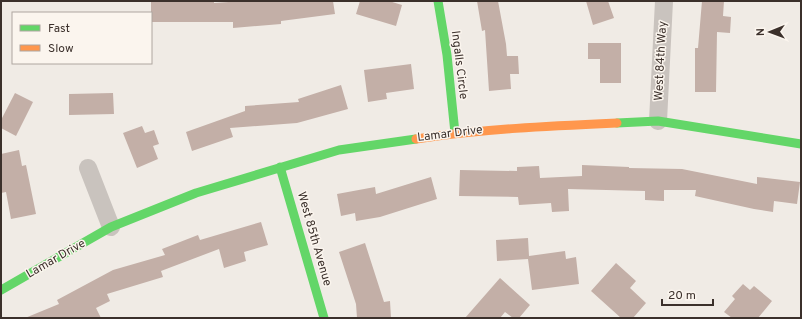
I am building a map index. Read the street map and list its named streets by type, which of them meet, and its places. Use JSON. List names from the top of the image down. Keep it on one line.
{"streets":{"street":["West 84th Way","Ingalls Circle","Lamar Drive","West 85th Avenue"]},"crossings":[["West 84th Way","Lamar Drive"],["Ingalls Circle","Lamar Drive"],["Lamar Drive","West 85th Avenue"]],"legend":["Fast","Slow"],"scale_bar":"20 m","north":"left"}
